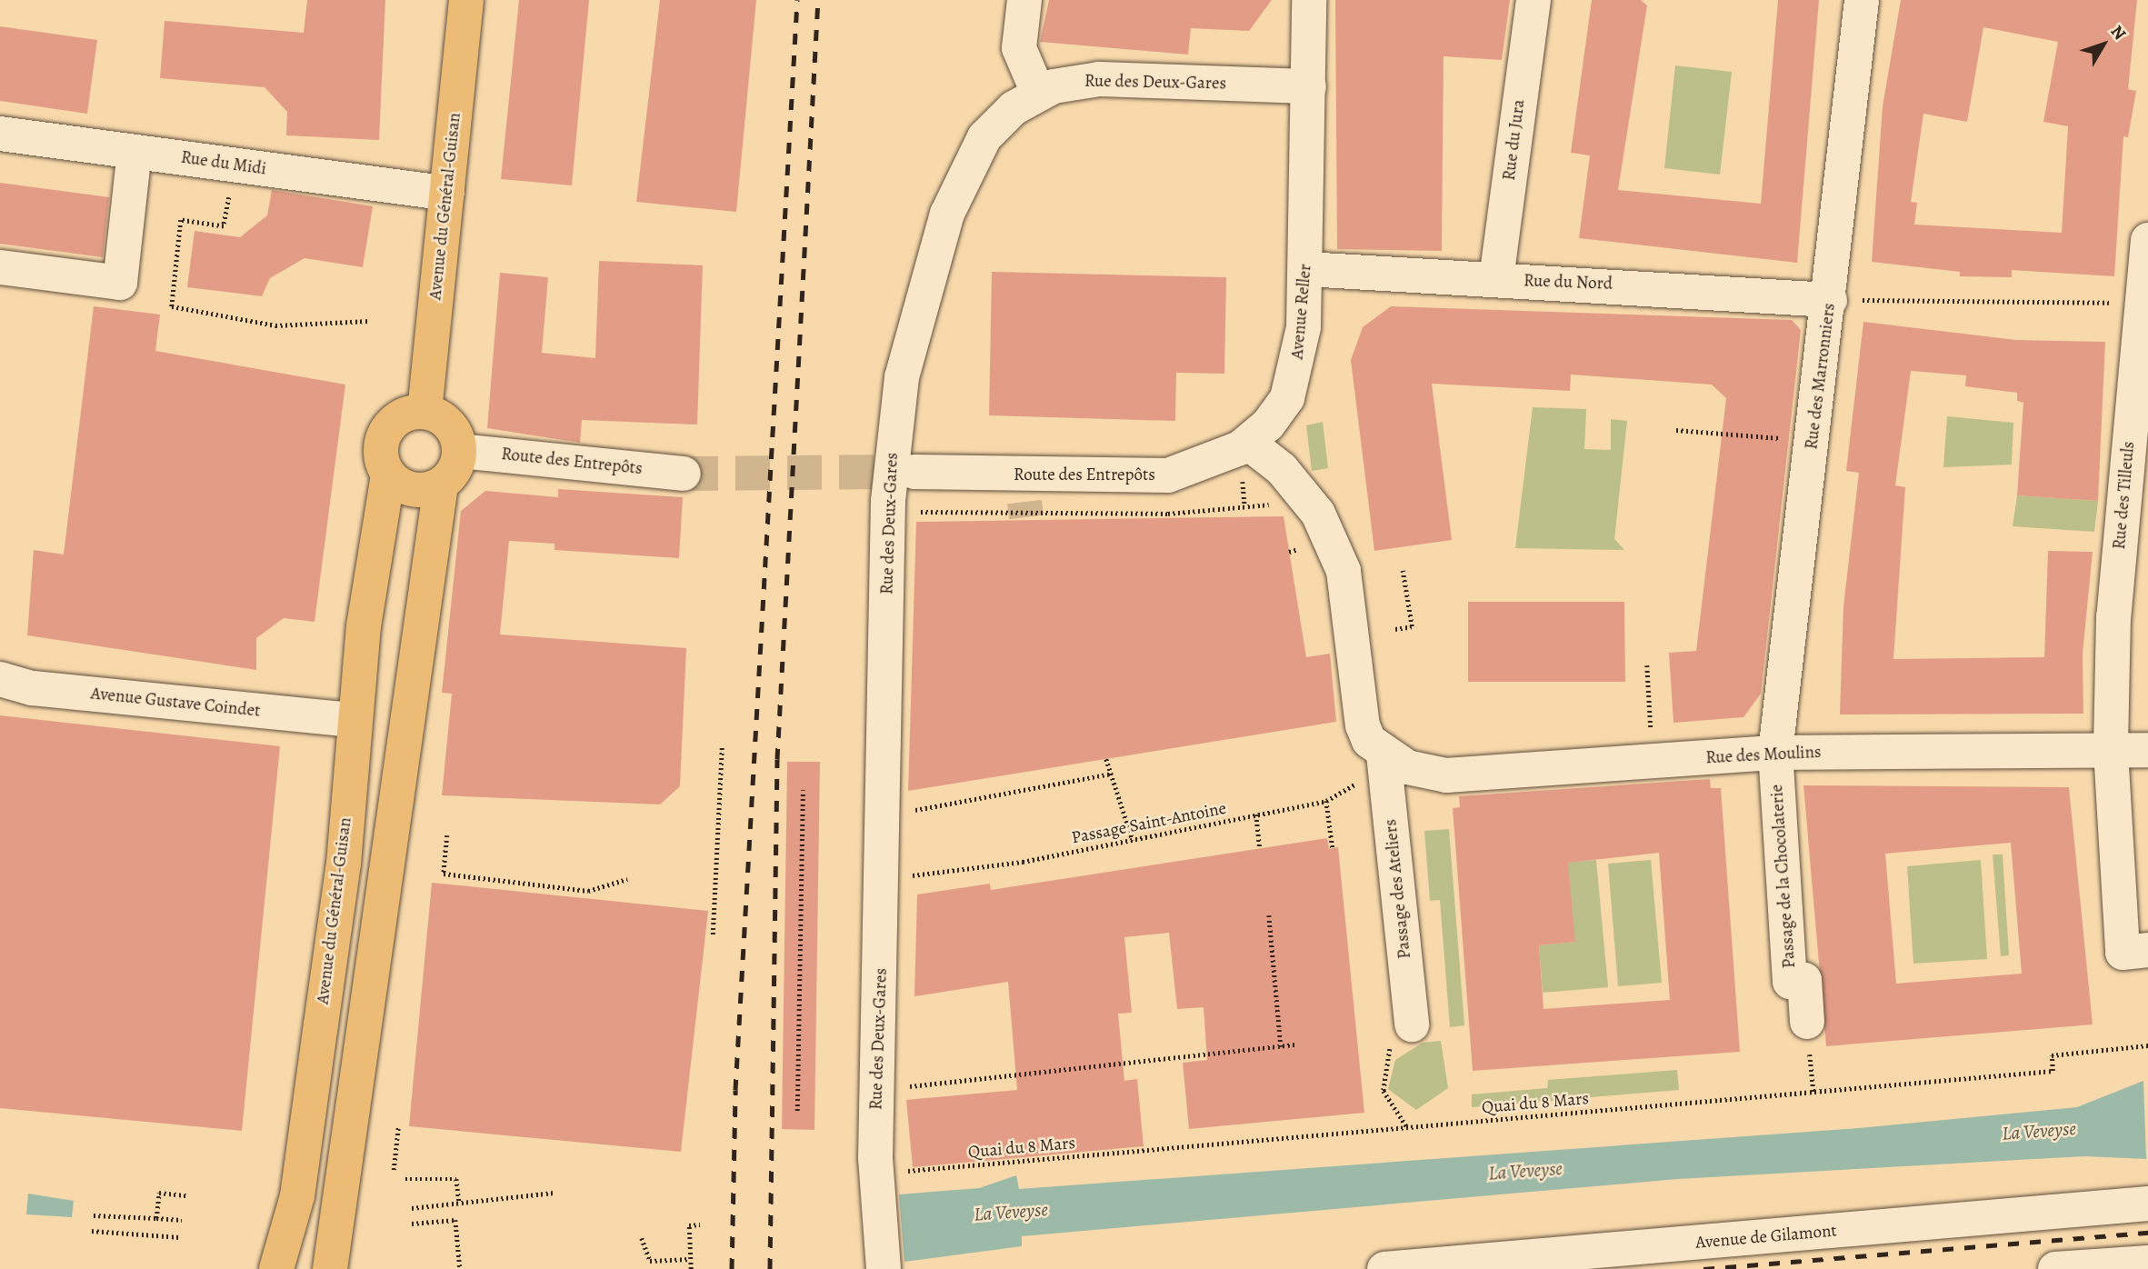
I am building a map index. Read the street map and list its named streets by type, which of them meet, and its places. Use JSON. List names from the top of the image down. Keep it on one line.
{"streets":{"main road":["Avenue du Général-Guisan"],"street":["Rue des Deux-Gares","Rue du Jura","Rue du Midi","Rue du Nord","Avenue Reller","Rue des Marronniers","Route des Entrepôts","Rue des Tilleuls","Avenue Gustave Coindet","Rue des Moulins","Passage de la Chocolaterie","Passage des Ateliers","Avenue de Gilamont"],"path":["Passage Saint-Antoine","Quai du 8 Mars"]},"crossings":[["Rue des Deux-Gares","Avenue Reller"],["Rue du Jura","Rue du Nord"],["Rue du Midi","Avenue du Général-Guisan"],["Avenue du Général-Guisan","Route des Entrepôts"],["Avenue du Général-Guisan","Avenue Gustave Coindet"],["Rue du Nord","Avenue Reller"],["Rue du Nord","Rue des Marronniers"],["Avenue Reller","Route des Entrepôts"],["Rue des Marronniers","Rue des Moulins"],["Rue des Marronniers","Passage de la Chocolaterie"],["Rue des Tilleuls","Rue des Moulins"],["Rue des Moulins","Passage Saint-Antoine"],["Rue des Moulins","Passage de la Chocolaterie"],["Rue des Moulins","Passage des Ateliers"],["Passage Saint-Antoine","Passage des Ateliers"]],"water":["La Veveyse"],"north":"top right"}
